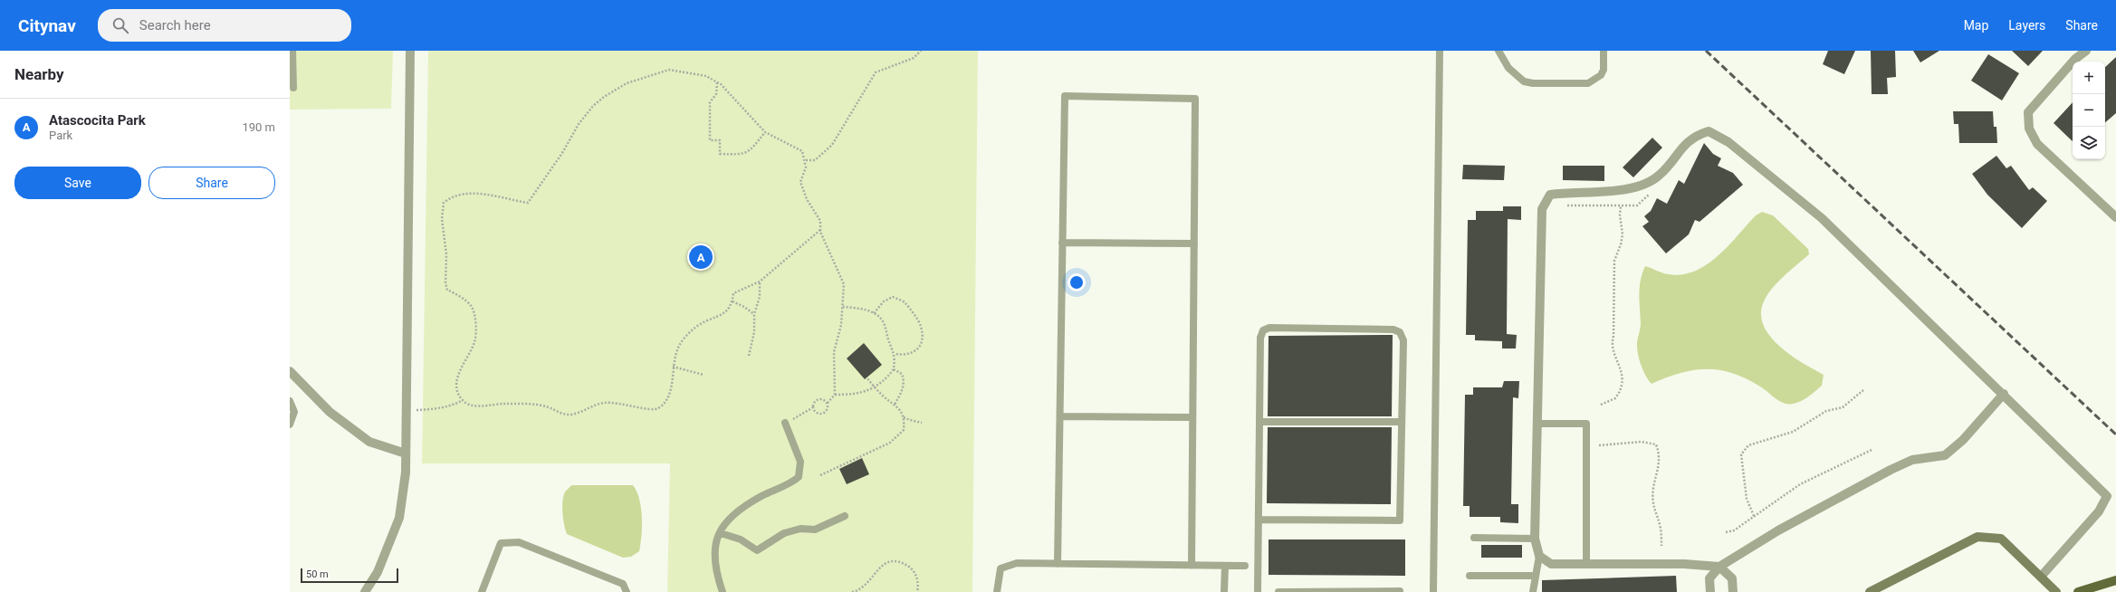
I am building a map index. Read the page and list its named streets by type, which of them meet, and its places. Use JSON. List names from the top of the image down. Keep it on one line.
{"scale_bar":"50 m","page":{"header":"Citynav","search":"Search here","nav":["Map","Layers","Share"],"heading":"Nearby","map_buttons":["+","−"],"list":[{"mark":"A","name":"Atascocita Park","note":"Park","value":"190 m"}],"buttons":["Save","Share"],"pins":"A","scale":"50 m"}}
